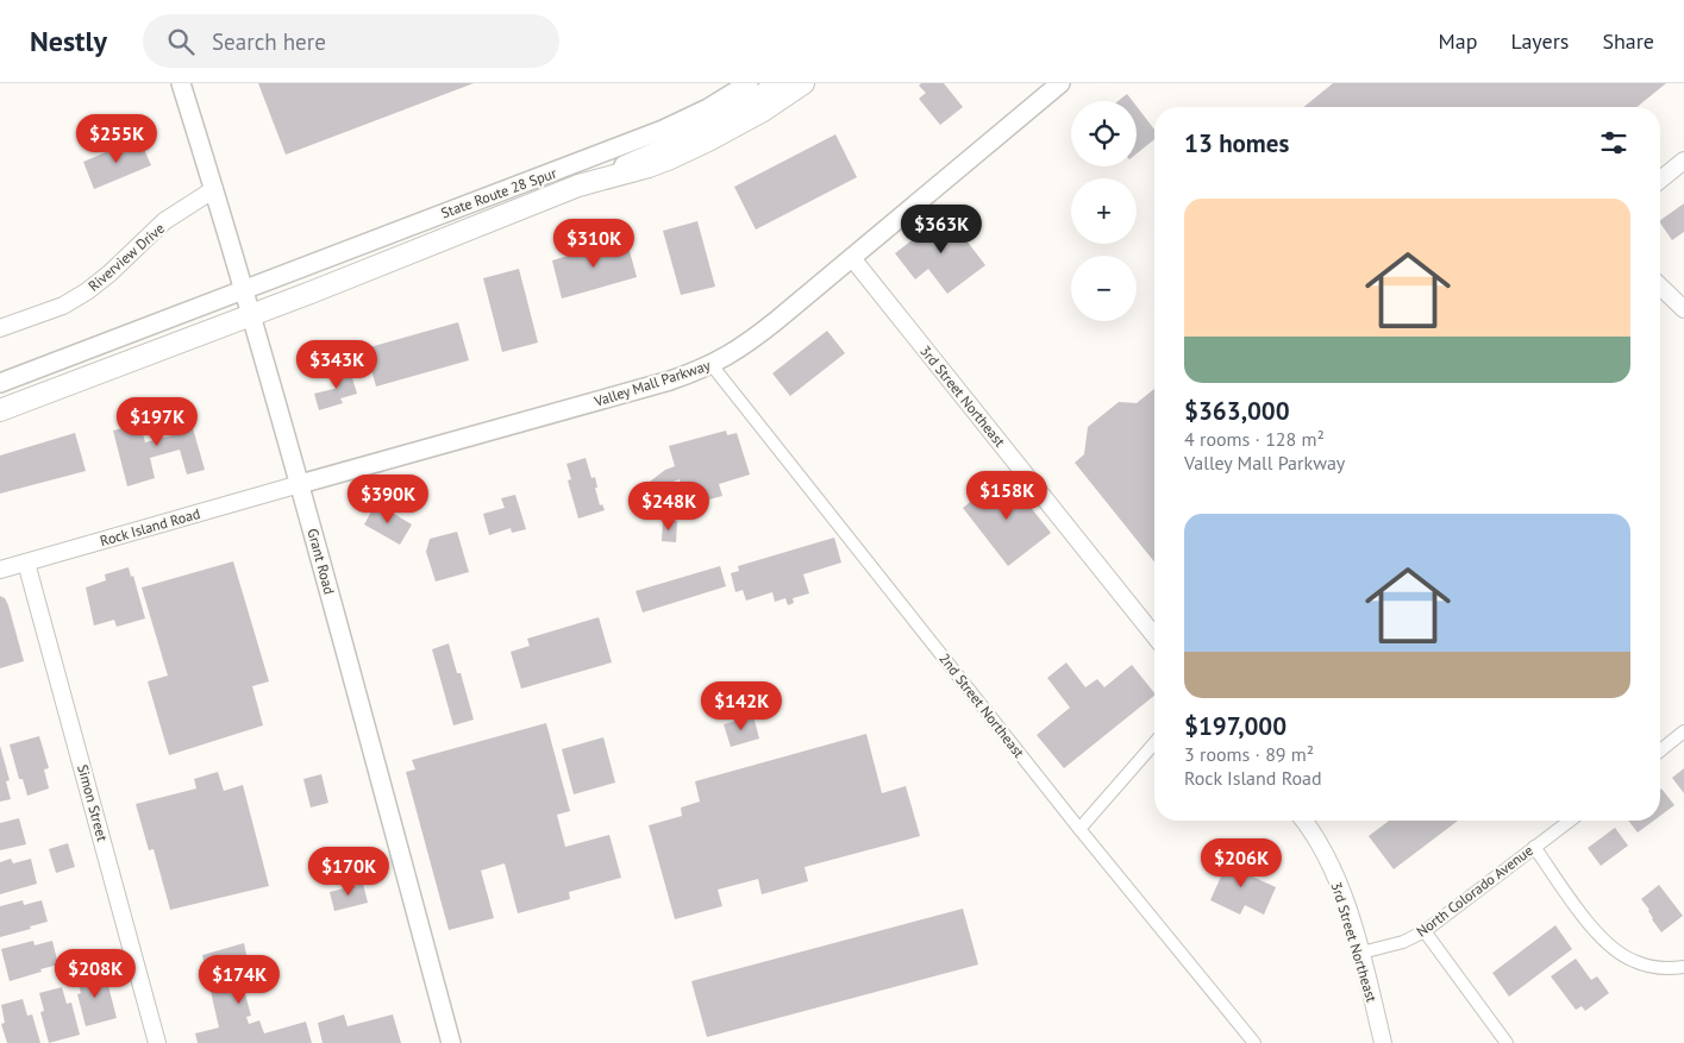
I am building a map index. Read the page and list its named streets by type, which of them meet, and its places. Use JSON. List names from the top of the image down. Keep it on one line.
{"streets":{"main road":["State Route 28 Spur","Riverview Drive","Valley Mall Parkway","3rd Street Northeast","Rock Island Road","Grant Road","Simon Street"],"street":["2nd Street Northeast","North Colorado Avenue"]},"crossings":[["State Route 28 Spur","Grant Road"],["Riverview Drive","Grant Road"],["Valley Mall Parkway","3rd Street Northeast"],["Valley Mall Parkway","Rock Island Road"],["Valley Mall Parkway","Grant Road"],["Valley Mall Parkway","2nd Street Northeast"],["3rd Street Northeast","North Colorado Avenue"],["Rock Island Road","Grant Road"],["Rock Island Road","Simon Street"]],"page":{"header":"Nestly","search":"Search here","nav":["Map","Layers","Share"],"map_buttons":["+","−"],"heading":"13 homes","price":["$255K","$363K","$310K","$343K","$197K","$158K","$390K","$248K","$142K","$206K","$170K","$208K","$174K"],"list":[{"name":"$363,000","note":"4 rooms · 128 m² · Valley Mall Parkway"},{"name":"$197,000","note":"3 rooms · 89 m² · Rock Island Road"}]}}
